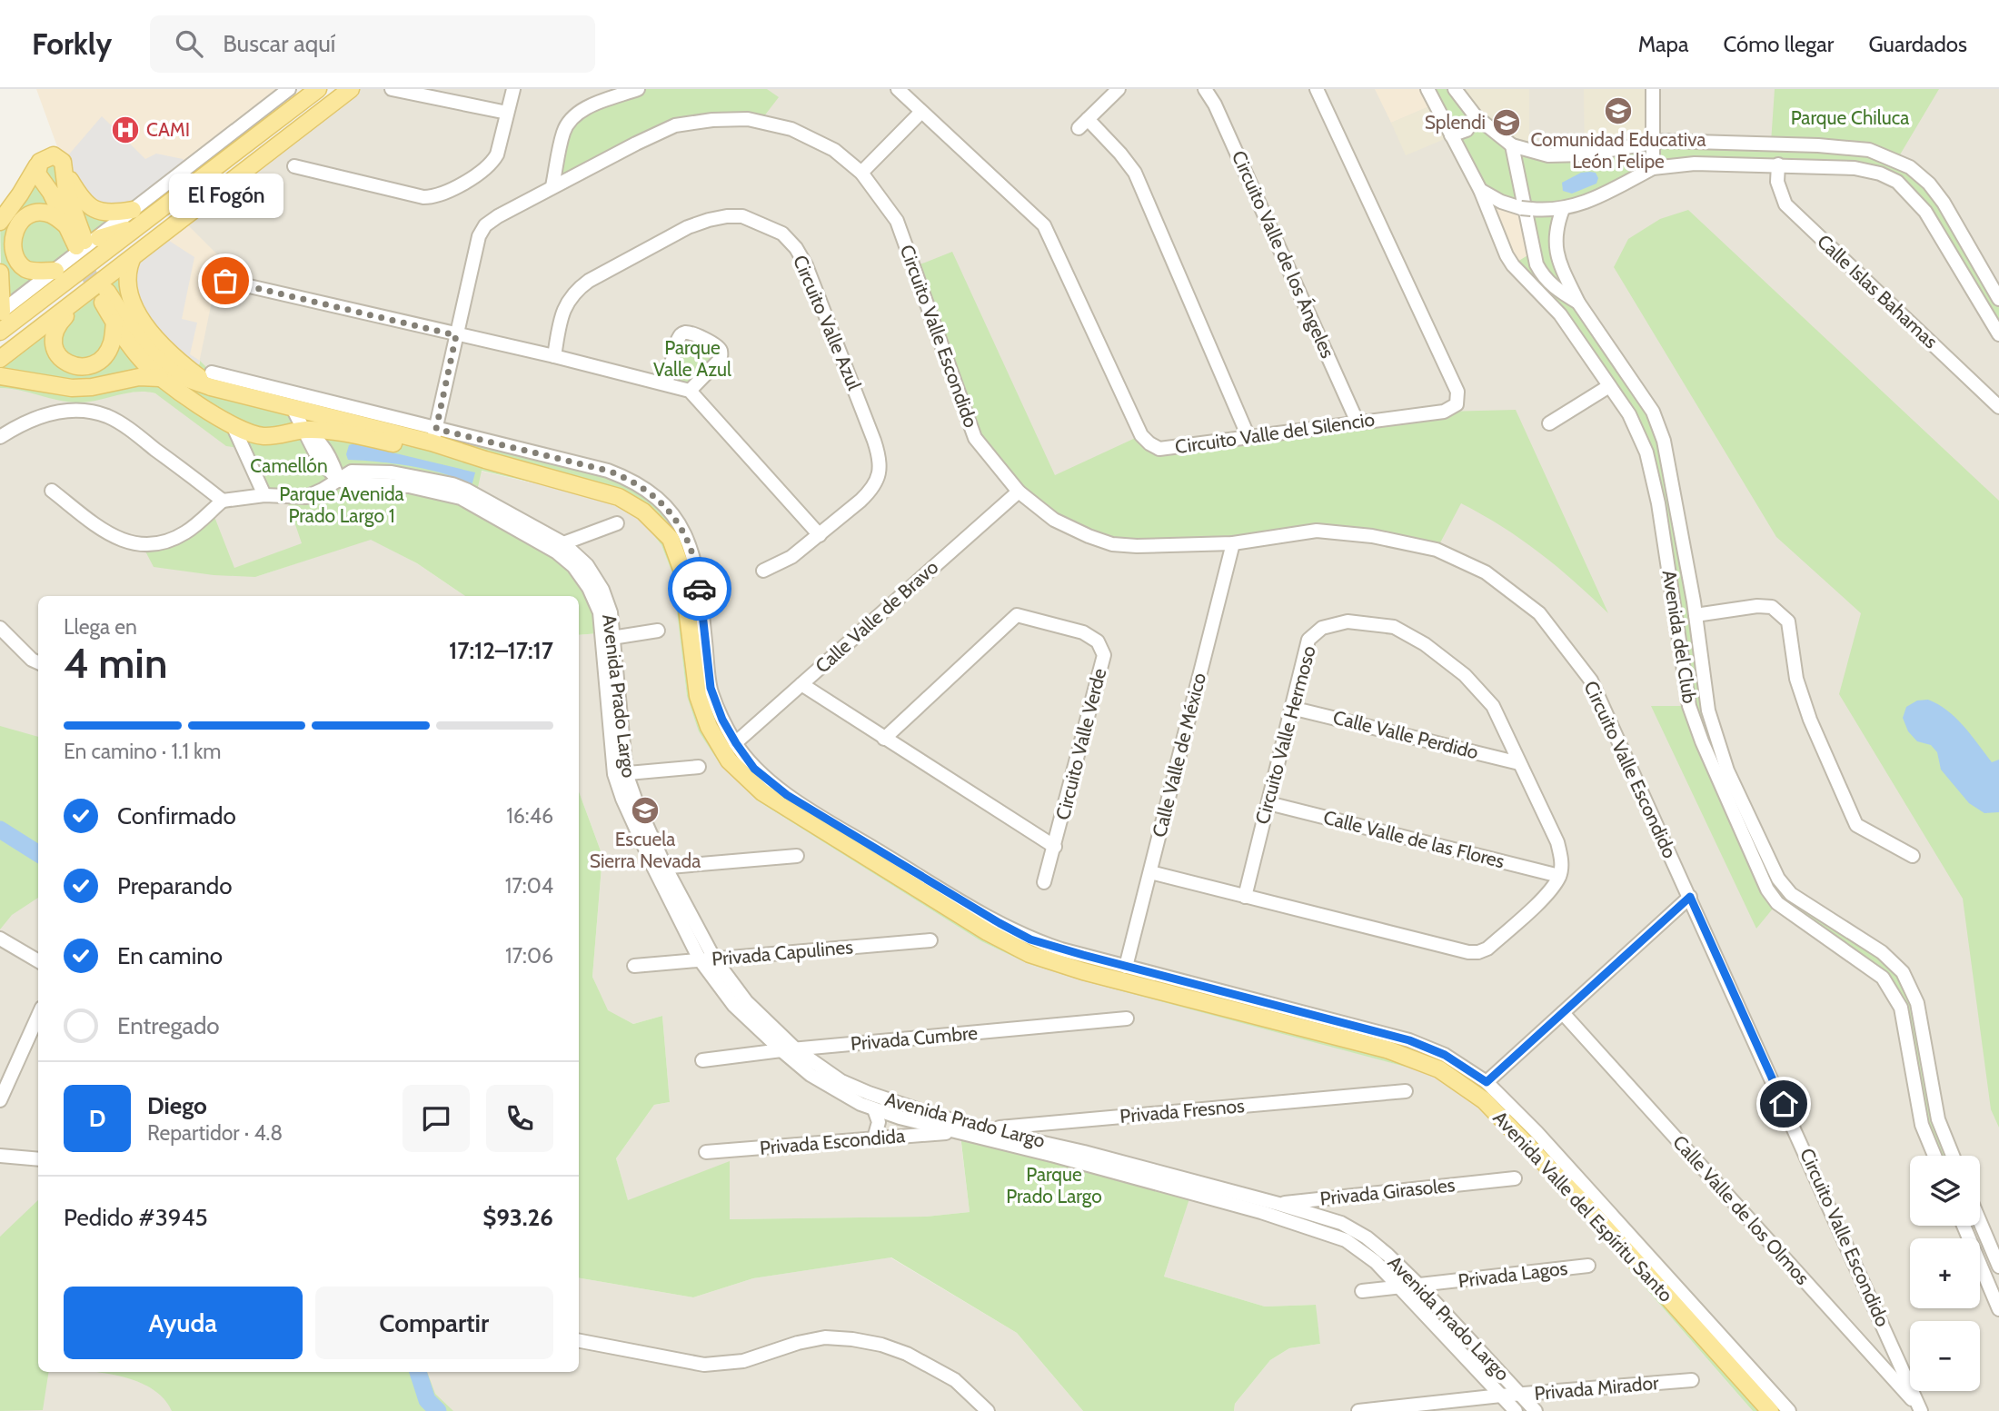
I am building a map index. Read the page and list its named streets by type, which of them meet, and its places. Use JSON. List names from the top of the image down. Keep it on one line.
{"streets":{"main road":["Avenida Valle del Espíritu Santo"],"street":["Circuito Valle de los Ángeles","Calle Islas Bahamas","Circuito Valle Azul","Circuito Valle Escondido","Circuito Valle del Silencio","Calle Valle de Bravo","Avenida del Club","Avenida Prado Largo","Circuito Valle Hermoso","Calle Valle Perdido","Circuito Valle Verde","Calle Valle de México","Calle Valle de las Flores","Privada Capulines","Privada Cumbre","Privada Fresnos","Privada Escondida","Privada Girasoles","Calle Valle de los Olmos","Privada Lagos","Privada Mirador"]},"crossings":[["Circuito Valle de los Ángeles","Circuito Valle del Silencio"],["Circuito Valle Escondido","Calle Valle de Bravo"],["Circuito Valle Escondido","Calle Valle de México"],["Circuito Valle Escondido","Avenida Valle del Espíritu Santo"],["Circuito Valle Escondido","Calle Valle de los Olmos"],["Calle Valle de Bravo","Circuito Valle Verde"],["Avenida Prado Largo","Privada Capulines"],["Avenida Prado Largo","Privada Cumbre"],["Avenida Prado Largo","Privada Fresnos"],["Avenida Prado Largo","Privada Escondida"],["Avenida Prado Largo","Privada Girasoles"],["Avenida Prado Largo","Privada Lagos"],["Avenida Prado Largo","Privada Mirador"],["Circuito Valle Hermoso","Calle Valle Perdido"],["Circuito Valle Hermoso","Calle Valle de las Flores"],["Privada Fresnos","Privada Escondida"]],"parks":["Parque Chiluca","Parque Valle Azul","Camellón","Parque Avenida Prado Largo 1","Parque Prado Largo"],"places":{"school or university":["Comunidad Educativa León Felipe","Splendi","Escuela Sierra Nevada"],"hospital":["CAMI"],"other":["El Fogón"]},"page":{"header":"Forkly","search":"Buscar aquí","nav":["Mapa","Cómo llegar","Guardados"],"bubble":"El Fogón","heading":["4 min","Llega en","17:12–17:17"],"panel":["Diego","Repartidor · 4.8","Pedido #3945","$93.26"],"bar":"En camino · 1.1 km","list":[["Confirmado","16:46"],["Preparando","17:04"],["En camino","17:06"],"Entregado"],"round":"D","map_buttons":["+","−"],"buttons":["Ayuda","Compartir"]}}
